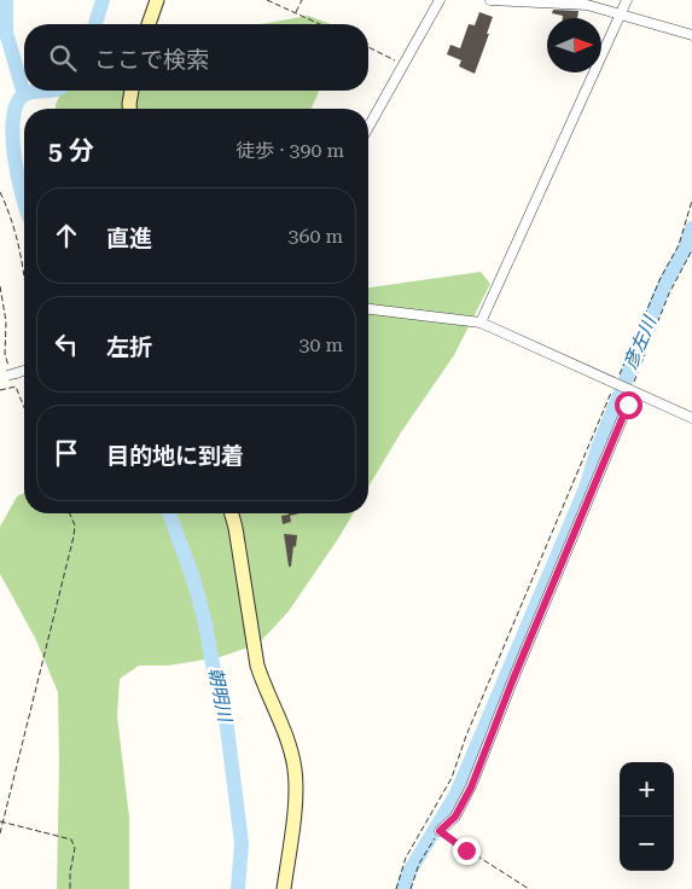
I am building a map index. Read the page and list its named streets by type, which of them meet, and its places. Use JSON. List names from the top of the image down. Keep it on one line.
{"water":["彦左川","朝明川"],"north":"right","page":{"search":"ここで検索","heading":["5 分","徒歩 · 390 m"],"list":[["直進","360 m"],["左折","30 m"],"目的地に到着"],"map_buttons":["+","−"]}}
